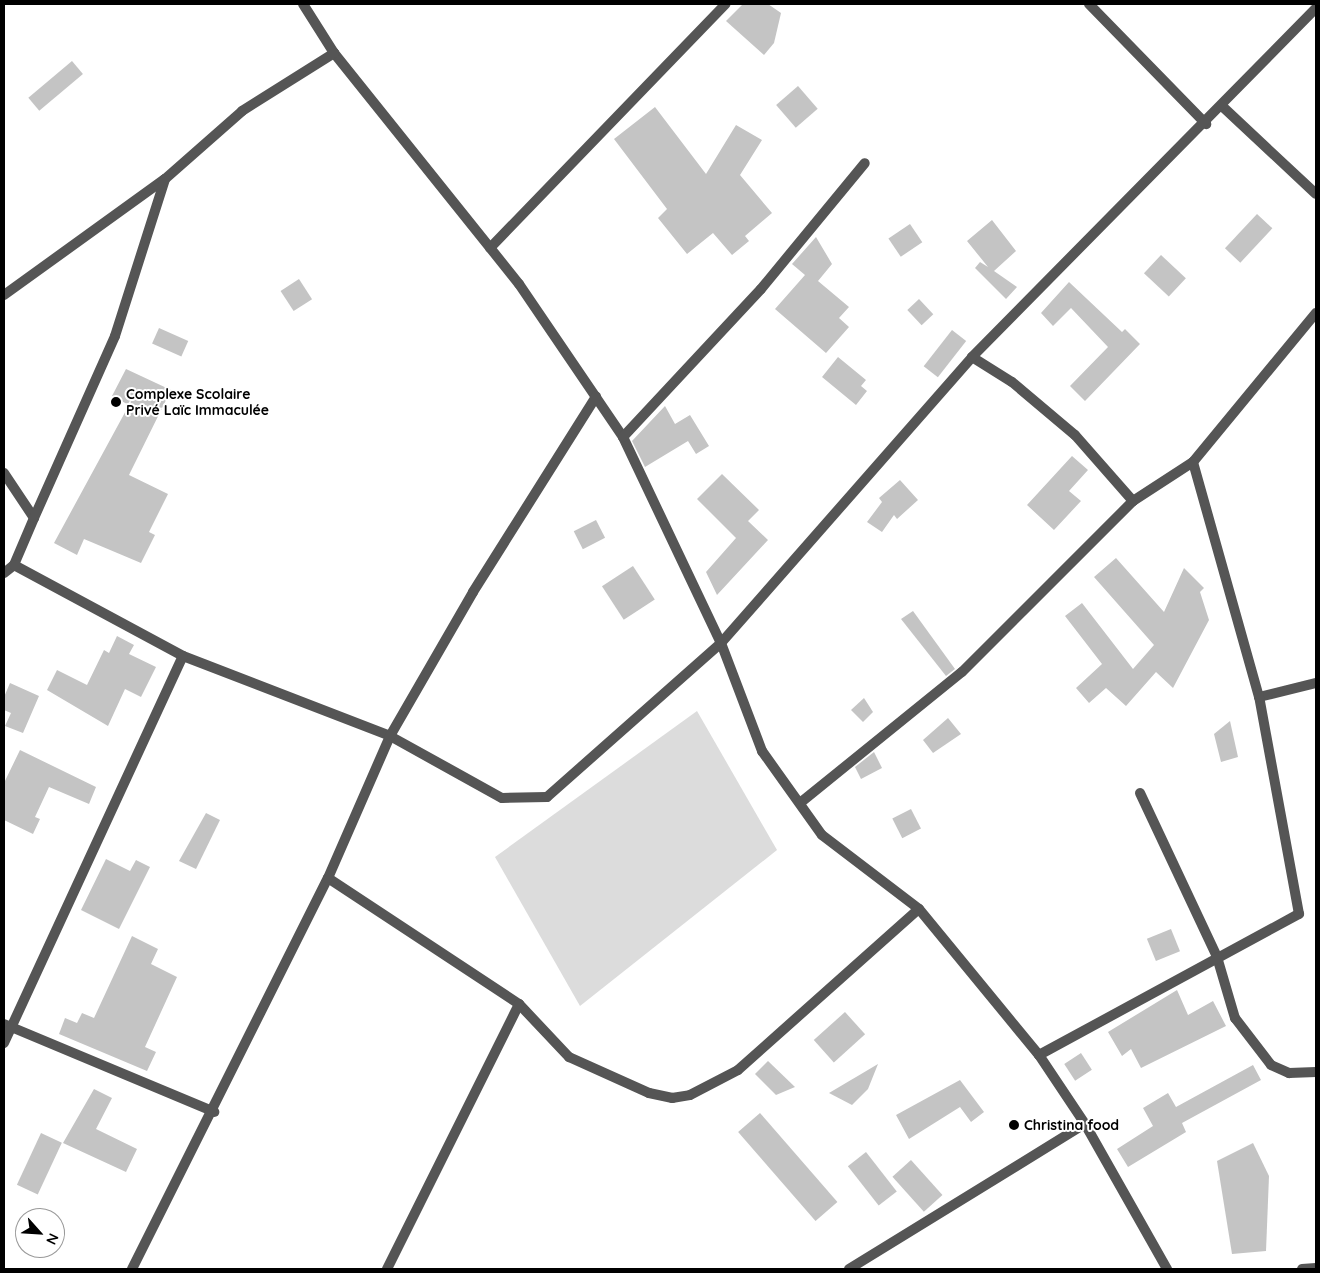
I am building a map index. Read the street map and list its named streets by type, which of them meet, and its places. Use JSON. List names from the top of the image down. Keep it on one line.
{"places":["Complexe Scolaire Privé Laïc Immaculée","Christina food"],"north":"bottom right"}
